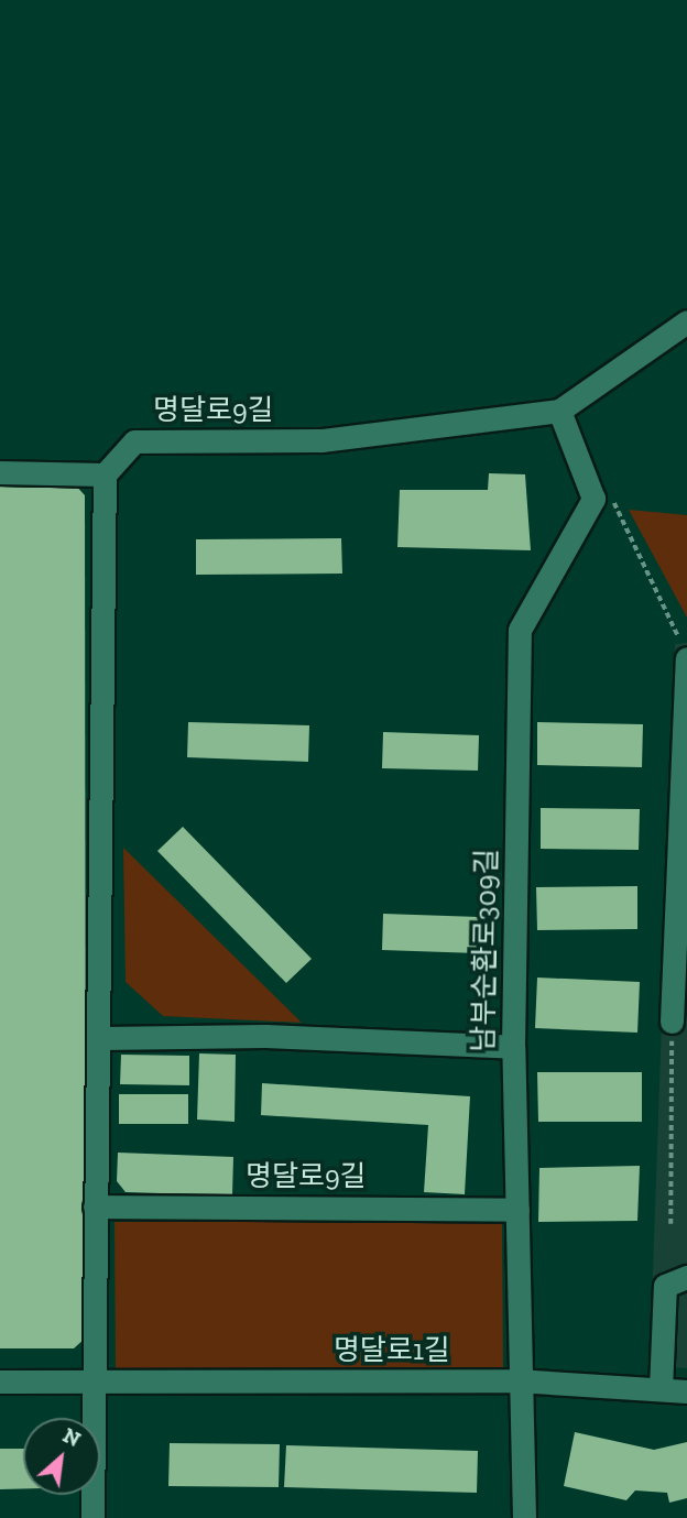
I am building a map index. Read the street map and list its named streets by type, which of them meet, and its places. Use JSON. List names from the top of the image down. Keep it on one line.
{"streets":{"street":["명달로9길","남부순환로309길","명달로1길"]},"crossings":[["명달로9길","남부순환로309길"],["남부순환로309길","명달로1길"]],"north":"top right"}
